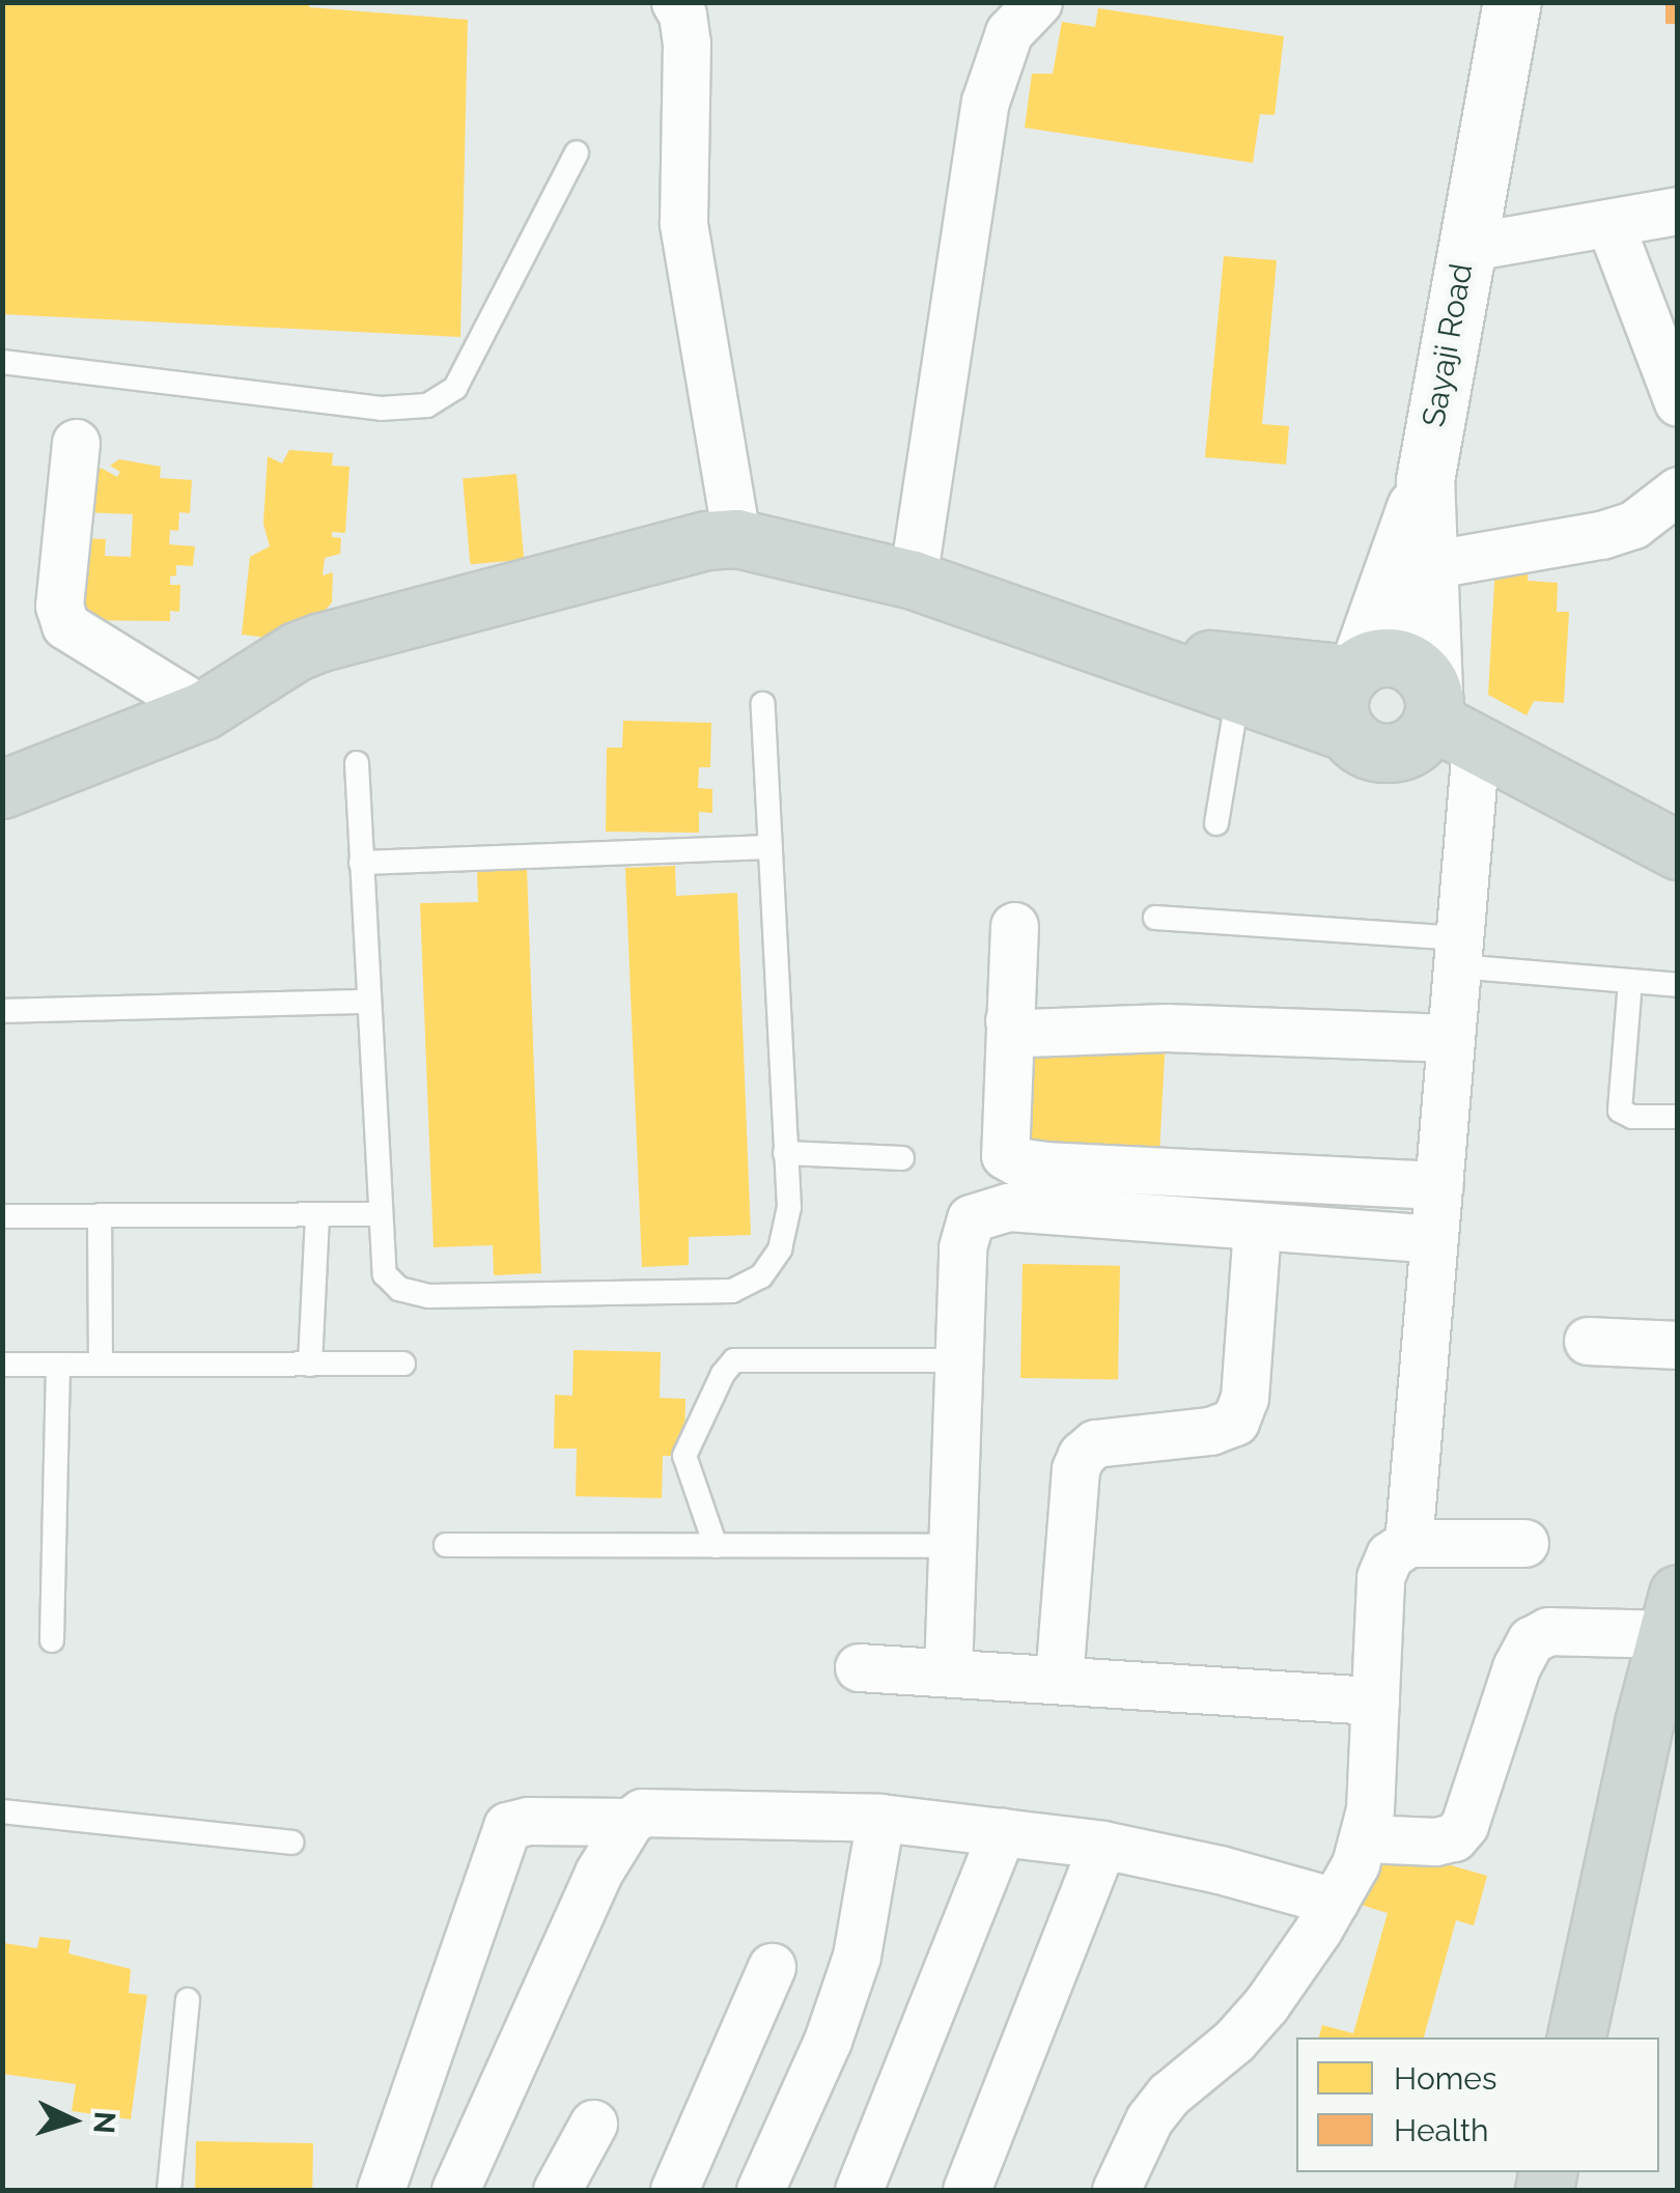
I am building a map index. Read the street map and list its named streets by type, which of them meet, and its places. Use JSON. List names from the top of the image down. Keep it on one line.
{"streets":{"main road":["Sayaji Road"]},"legend":["Homes","Health"],"north":"right"}
